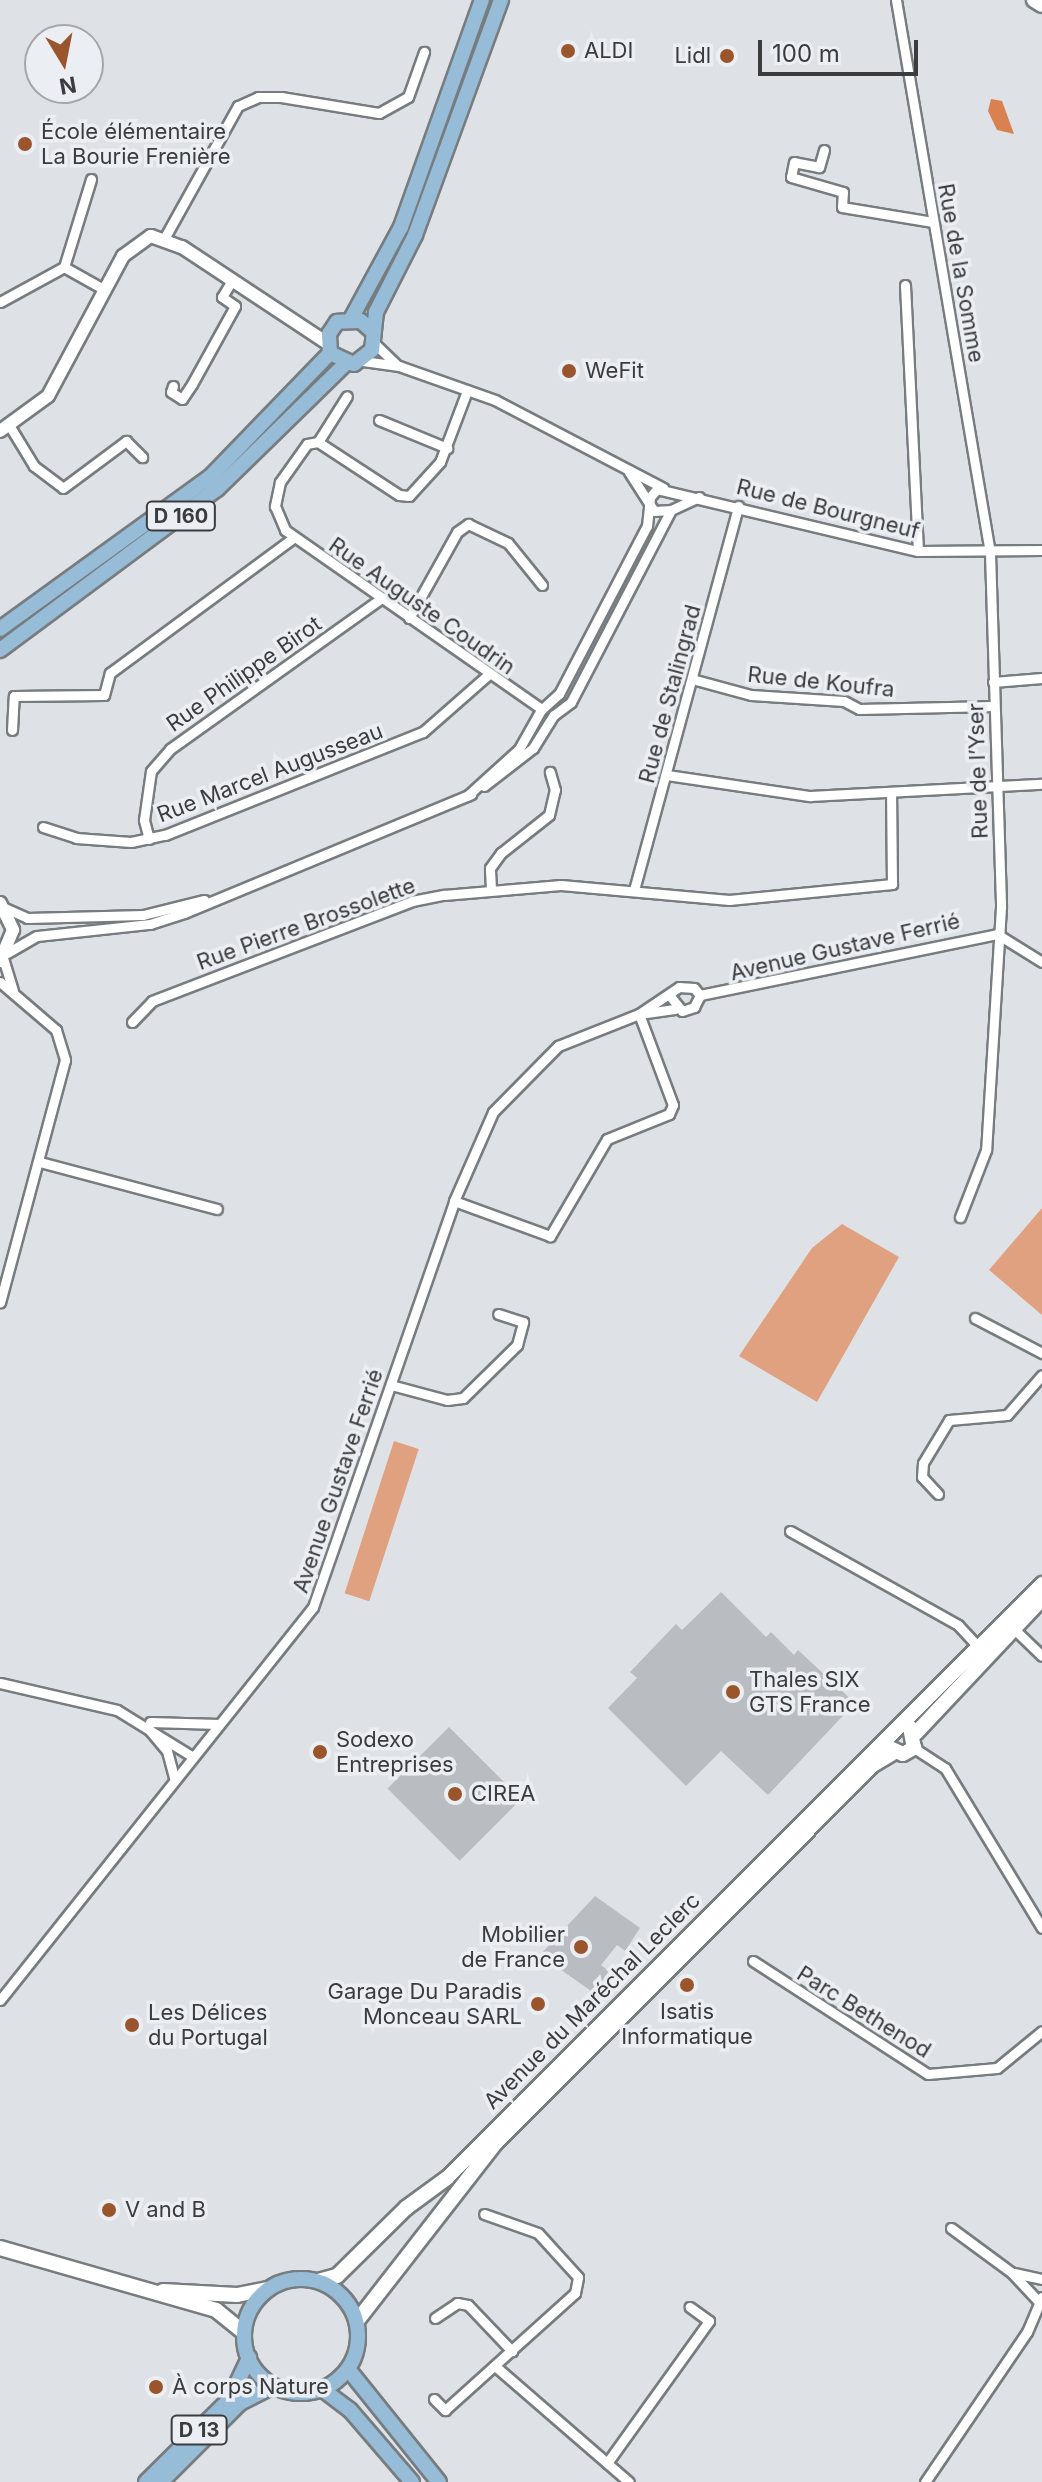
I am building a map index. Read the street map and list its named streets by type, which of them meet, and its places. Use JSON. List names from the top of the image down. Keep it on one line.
{"streets":{"main road":["D 160","Avenue du Maréchal Leclerc","D 13"],"street":["Rue de la Somme","Rue de Bourgneuf","Rue Auguste Coudrin","Rue Philippe Birot","Rue de Koufra","Rue de Stalingrad","Rue de l’Yser","Rue Marcel Augusseau","Rue Pierre Brossolette","Avenue Gustave Ferrié","Parc Bethenod"]},"crossings":[["Rue de la Somme","Rue de Bourgneuf"],["Rue de la Somme","Rue de l’Yser"],["Rue de Bourgneuf","D 160"],["Rue de Bourgneuf","Rue de Stalingrad"],["Rue de Bourgneuf","Rue de l’Yser"],["Rue Auguste Coudrin","Rue Philippe Birot"],["Rue Auguste Coudrin","Rue Marcel Augusseau"],["Rue Philippe Birot","Rue Marcel Augusseau"],["Rue de Koufra","Rue de Stalingrad"],["Rue de Koufra","Rue de l’Yser"],["Rue de Stalingrad","Rue Pierre Brossolette"],["Rue de l’Yser","Avenue Gustave Ferrié"],["Avenue du Maréchal Leclerc","D 13"]],"places":["ALDI","Lidl","École élémentaire La Bourie Frenière","WeFit","Thales SIX GTS France","Sodexo Entreprises","CIREA","Mobilier de France","Isatis Informatique","Garage Du Paradis Monceau SARL","Les Délices du Portugal","V and B","À corps Nature"],"scale_bar":"100 m","north":"bottom"}
